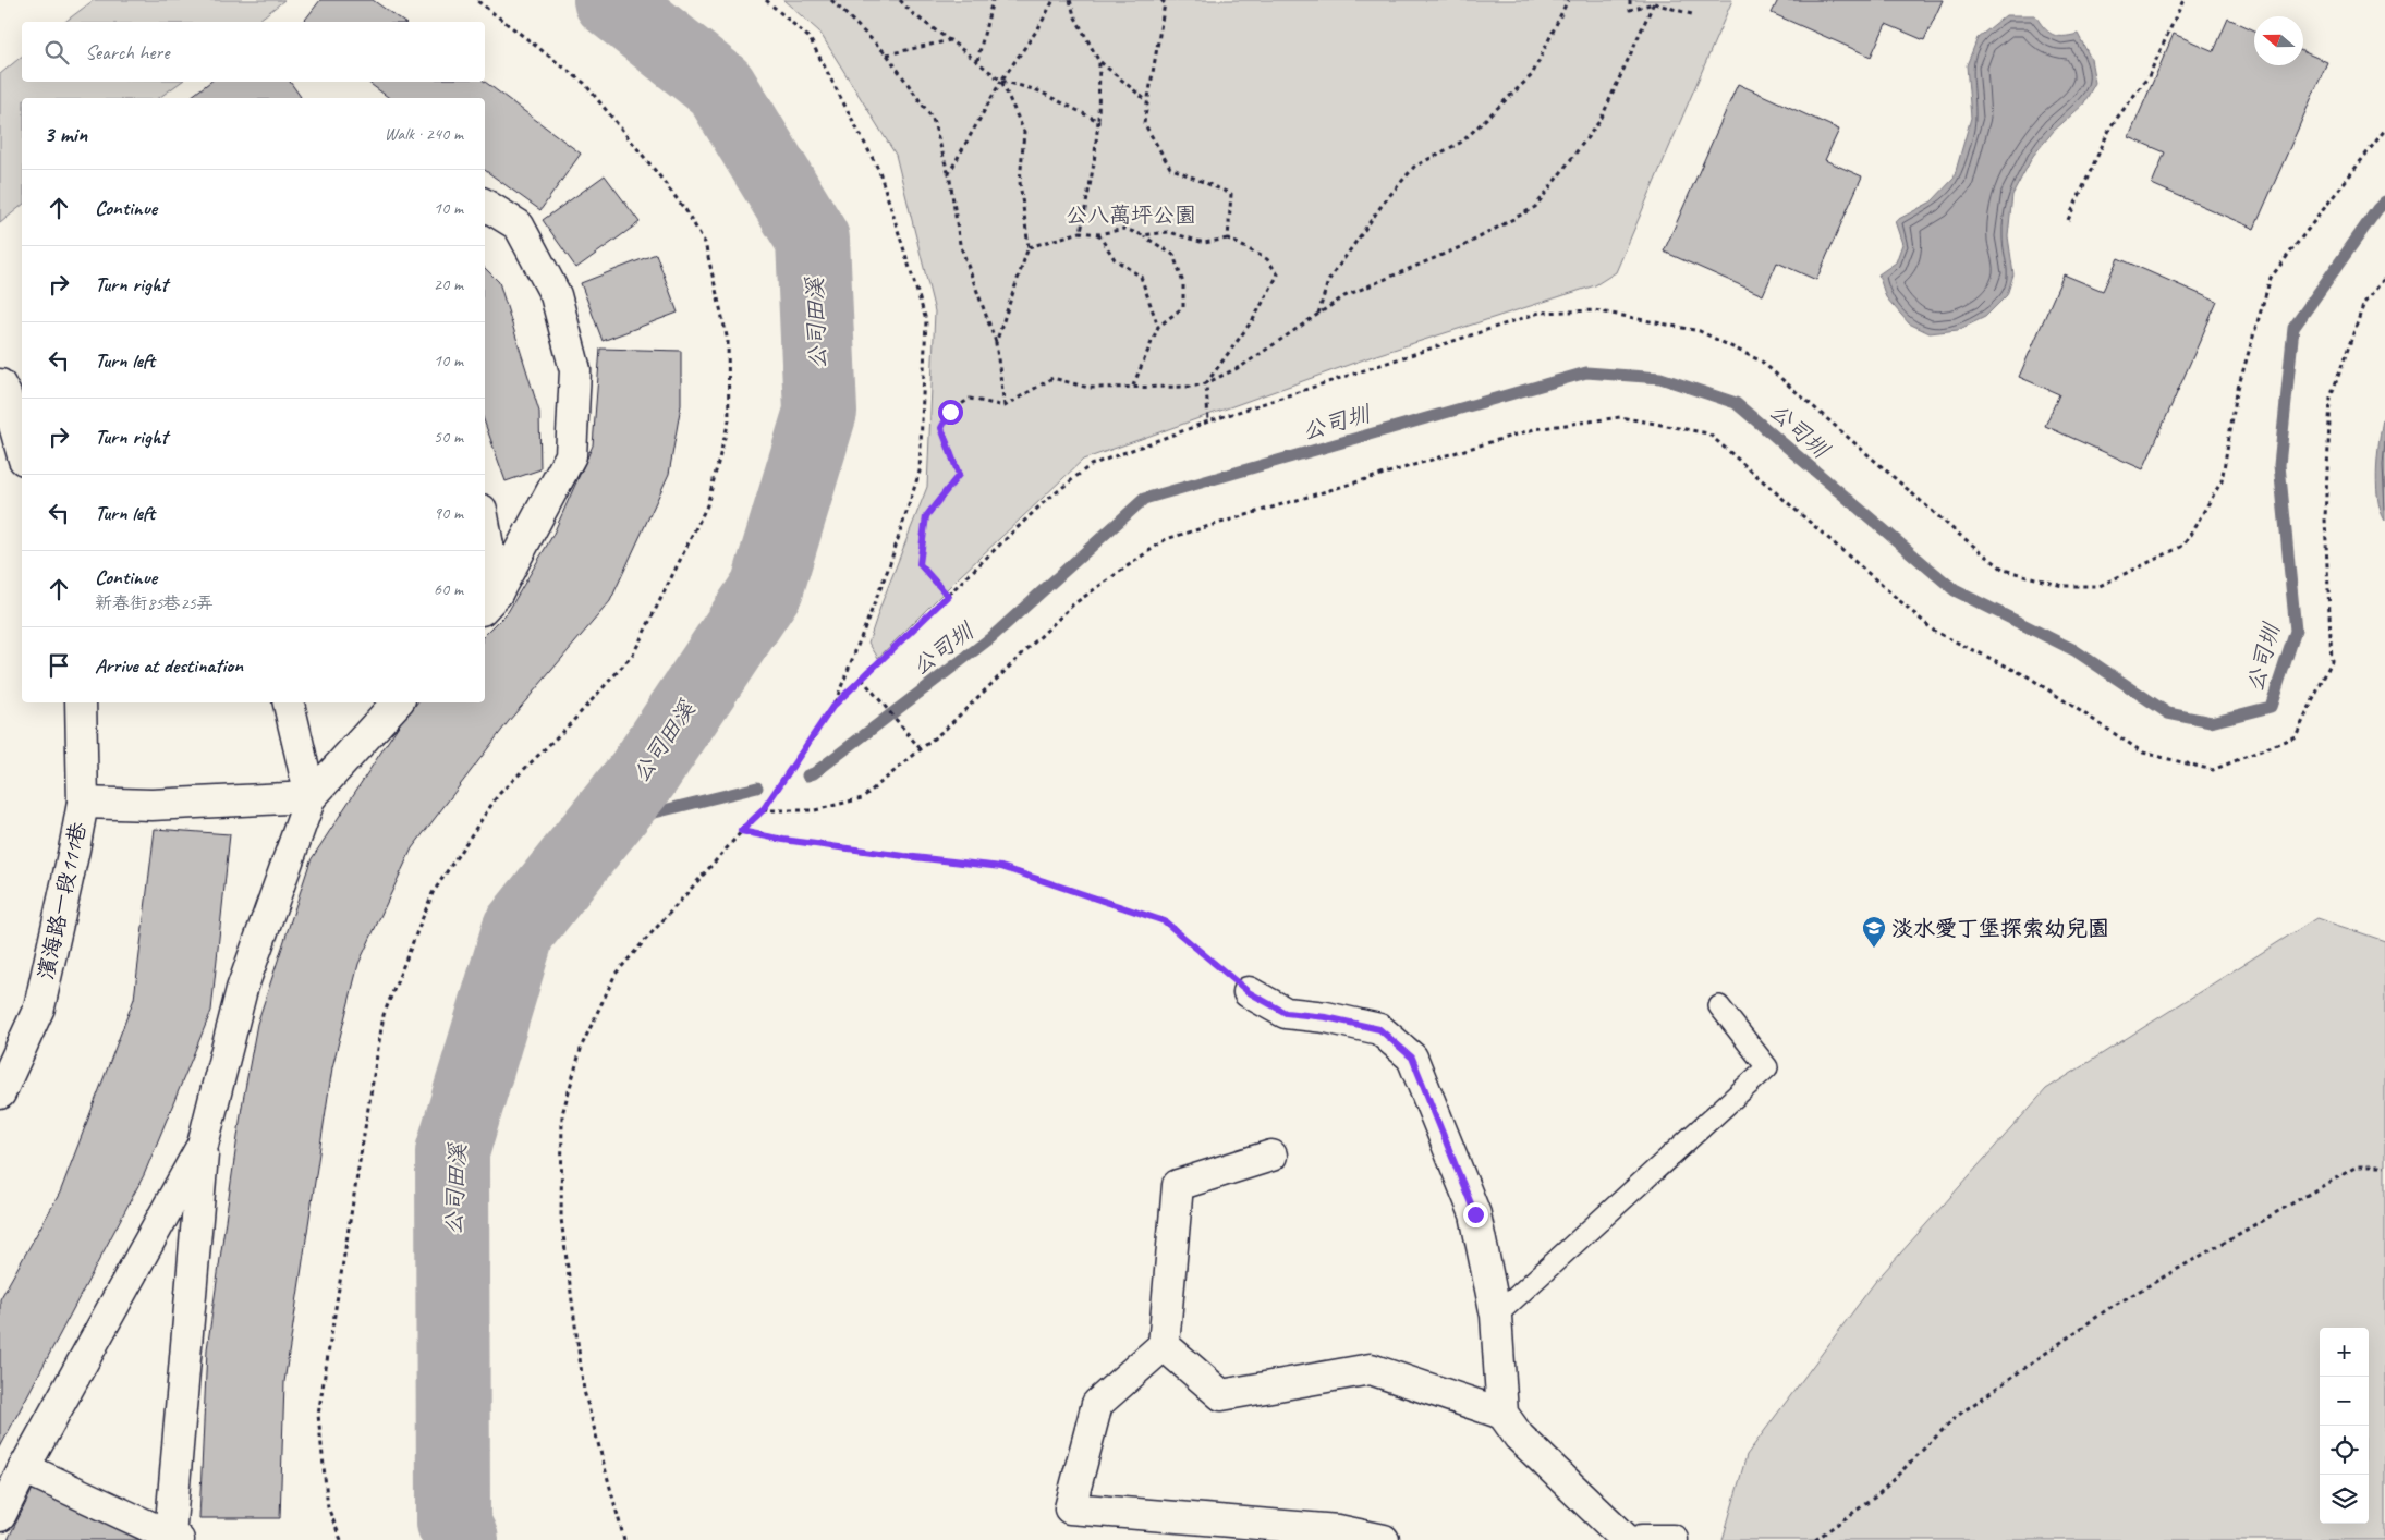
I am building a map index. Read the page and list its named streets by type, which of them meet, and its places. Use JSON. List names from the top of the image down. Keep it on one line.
{"streets":{"street":["濱海路一段111巷"]},"water":["公司田溪","公司圳"],"parks":["公八萬坪公園"],"places":{"school or university":["淡水愛丁堡探索幼兒園"]},"north":"left","page":{"search":"Search here","heading":["3 min","Walk · 240 m"],"list":[["Continue","10 m"],["Turn right","20 m"],["Turn left","10 m"],["Turn right","50 m"],["Turn left","90 m"],["Continue","新春街85巷25弄","60 m"],"Arrive at destination"],"map_buttons":["+","−"]}}
